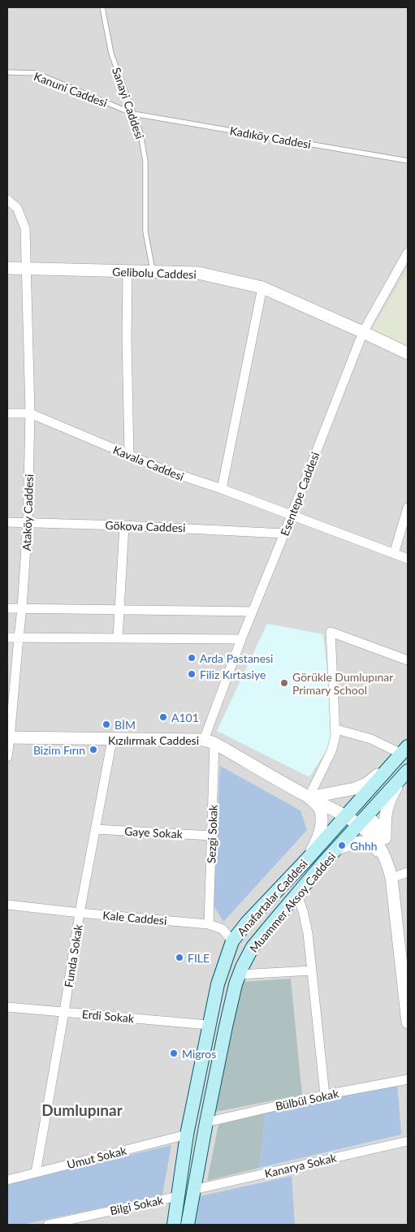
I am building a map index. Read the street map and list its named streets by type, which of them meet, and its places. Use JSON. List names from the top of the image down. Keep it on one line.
{"streets":{"main road":["Anafartalar Caddesi","Muammer Aksoy Caddesi"],"street":["Gelibolu Caddesi","Kavala Caddesi","Esentepe Caddesi","Ataköy Caddesi","Gökova Caddesi","Kızılırmak Caddesi","Gaye Sokak","Sezgi Sokak","Kale Caddesi","Funda Sokak","Erdi Sokak","Bülbül Sokak","Umut Sokak","Kanarya Sokak","Bilgi Sokak"],"lane":["Kanuni Caddesi","Sanayi Caddesi","Kadıköy Caddesi"]},"crossings":[["Kanuni Caddesi","Sanayi Caddesi"],["Kanuni Caddesi","Kadıköy Caddesi"],["Sanayi Caddesi","Kadıköy Caddesi"],["Sanayi Caddesi","Gelibolu Caddesi"],["Gelibolu Caddesi","Esentepe Caddesi"],["Gelibolu Caddesi","Ataköy Caddesi"],["Kavala Caddesi","Esentepe Caddesi"],["Kavala Caddesi","Ataköy Caddesi"],["Esentepe Caddesi","Gökova Caddesi"],["Esentepe Caddesi","Kızılırmak Caddesi"],["Esentepe Caddesi","Sezgi Sokak"],["Ataköy Caddesi","Gökova Caddesi"],["Ataköy Caddesi","Kızılırmak Caddesi"],["Kızılırmak Caddesi","Sezgi Sokak"],["Kızılırmak Caddesi","Anafartalar Caddesi"],["Kızılırmak Caddesi","Muammer Aksoy Caddesi"],["Kızılırmak Caddesi","Funda Sokak"],["Gaye Sokak","Sezgi Sokak"],["Gaye Sokak","Funda Sokak"],["Sezgi Sokak","Kale Caddesi"],["Anafartalar Caddesi","Kale Caddesi"],["Anafartalar Caddesi","Erdi Sokak"],["Anafartalar Caddesi","Umut Sokak"],["Anafartalar Caddesi","Bilgi Sokak"],["Muammer Aksoy Caddesi","Bülbül Sokak"],["Muammer Aksoy Caddesi","Kanarya Sokak"],["Kale Caddesi","Funda Sokak"],["Funda Sokak","Erdi Sokak"],["Funda Sokak","Umut Sokak"]],"districts":["Dumlupınar"],"places":["Arda Pastanesi","Filiz Kırtasiye","Görükle Dumlupınar Primary School","A101","BİM","Bizim Fırın","Ghhh","FILE","Migros"]}
